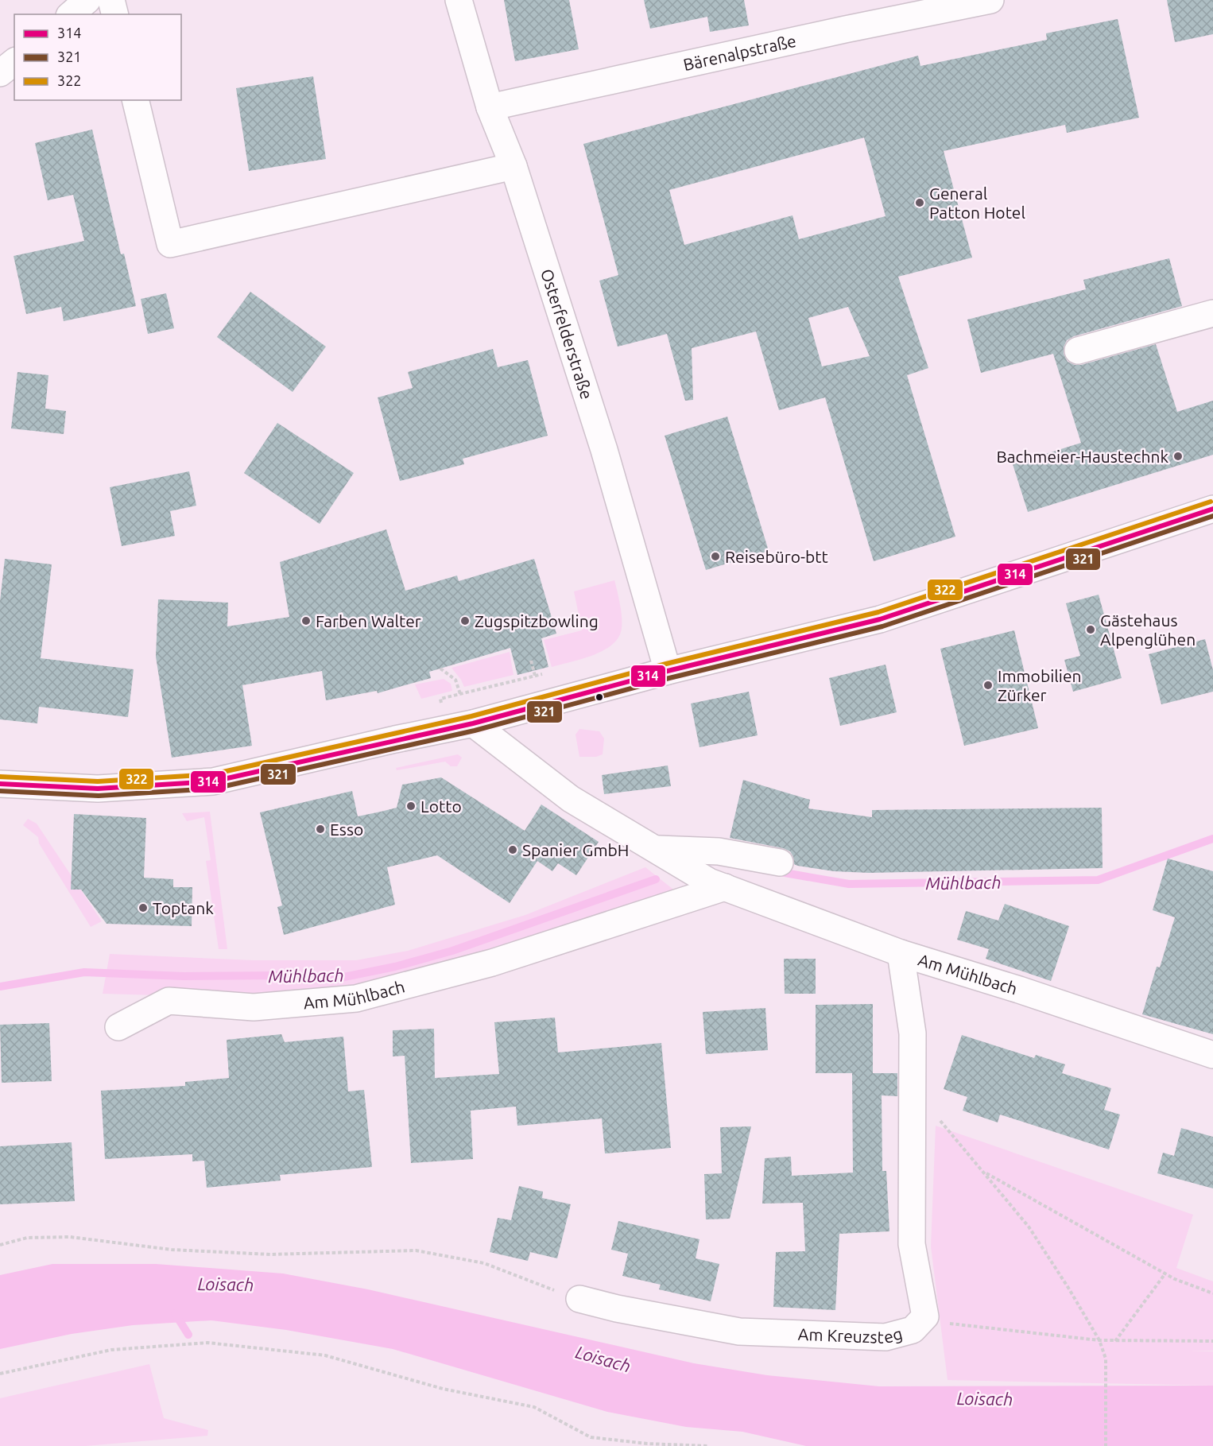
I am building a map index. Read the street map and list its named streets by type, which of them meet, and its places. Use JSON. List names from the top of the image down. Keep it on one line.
{"streets":{"street":["Bärenalpstraße","Osterfelderstraße","Am Mühlbach","Am Kreuzsteg"]},"crossings":[["Bärenalpstraße","Osterfelderstraße"],["Am Mühlbach","Am Kreuzsteg"]],"water":["Mühlbach","Loisach"],"places":["General Patton Hotel","Bachmeier-Haustechnk","Reisebüro-btt","Farben Walter","Zugspitzbowling","Gästehaus Alpenglühen","Immobilien Zürker","Lotto","Esso","Spanier GmbH","Toptank"],"lines":["transit line 322","transit line 314","transit line 321"],"legend":["314","321","322"]}
